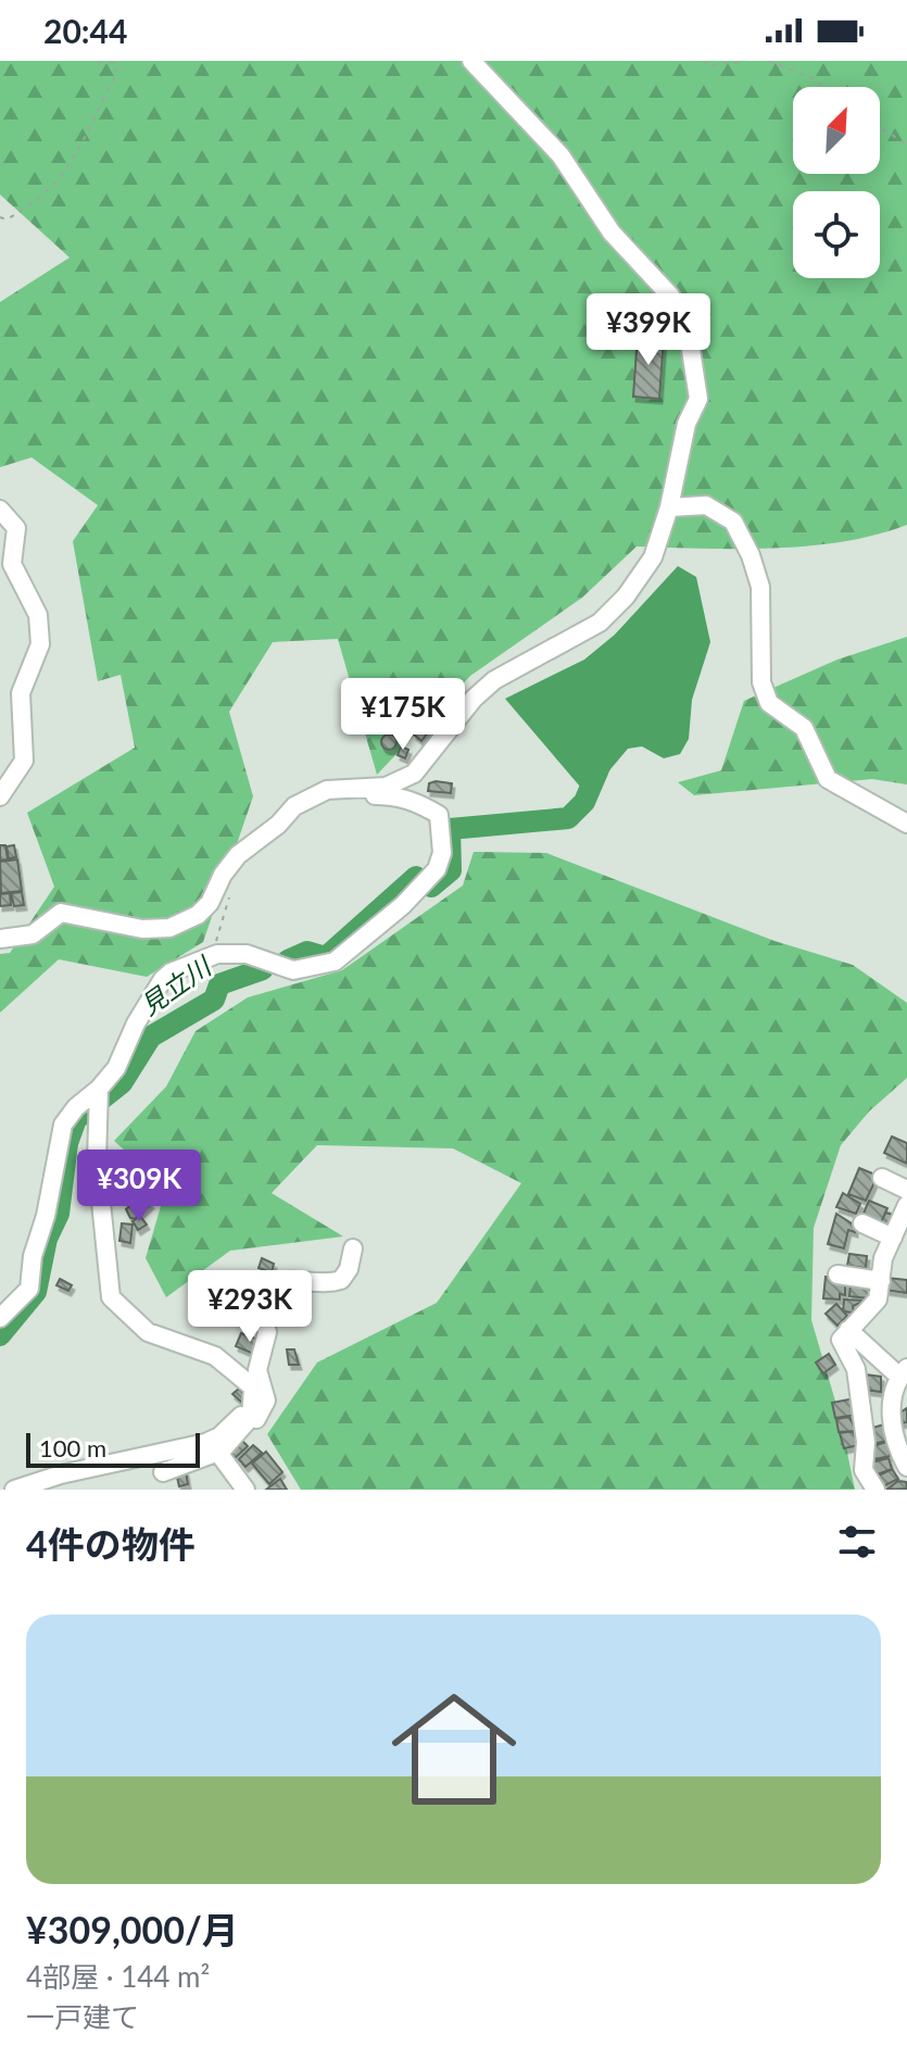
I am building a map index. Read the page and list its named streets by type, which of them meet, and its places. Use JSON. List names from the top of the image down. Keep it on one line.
{"water":["見立川"],"scale_bar":"100 m","north":"top right","page":{"status":"20:44","price":["¥399K","¥175K","¥309K","¥293K"],"scale":"100 m","heading":"4件の物件","list":[{"name":"¥309,000/月","note":"4部屋 · 144 m² · 一戸建て"}]}}
